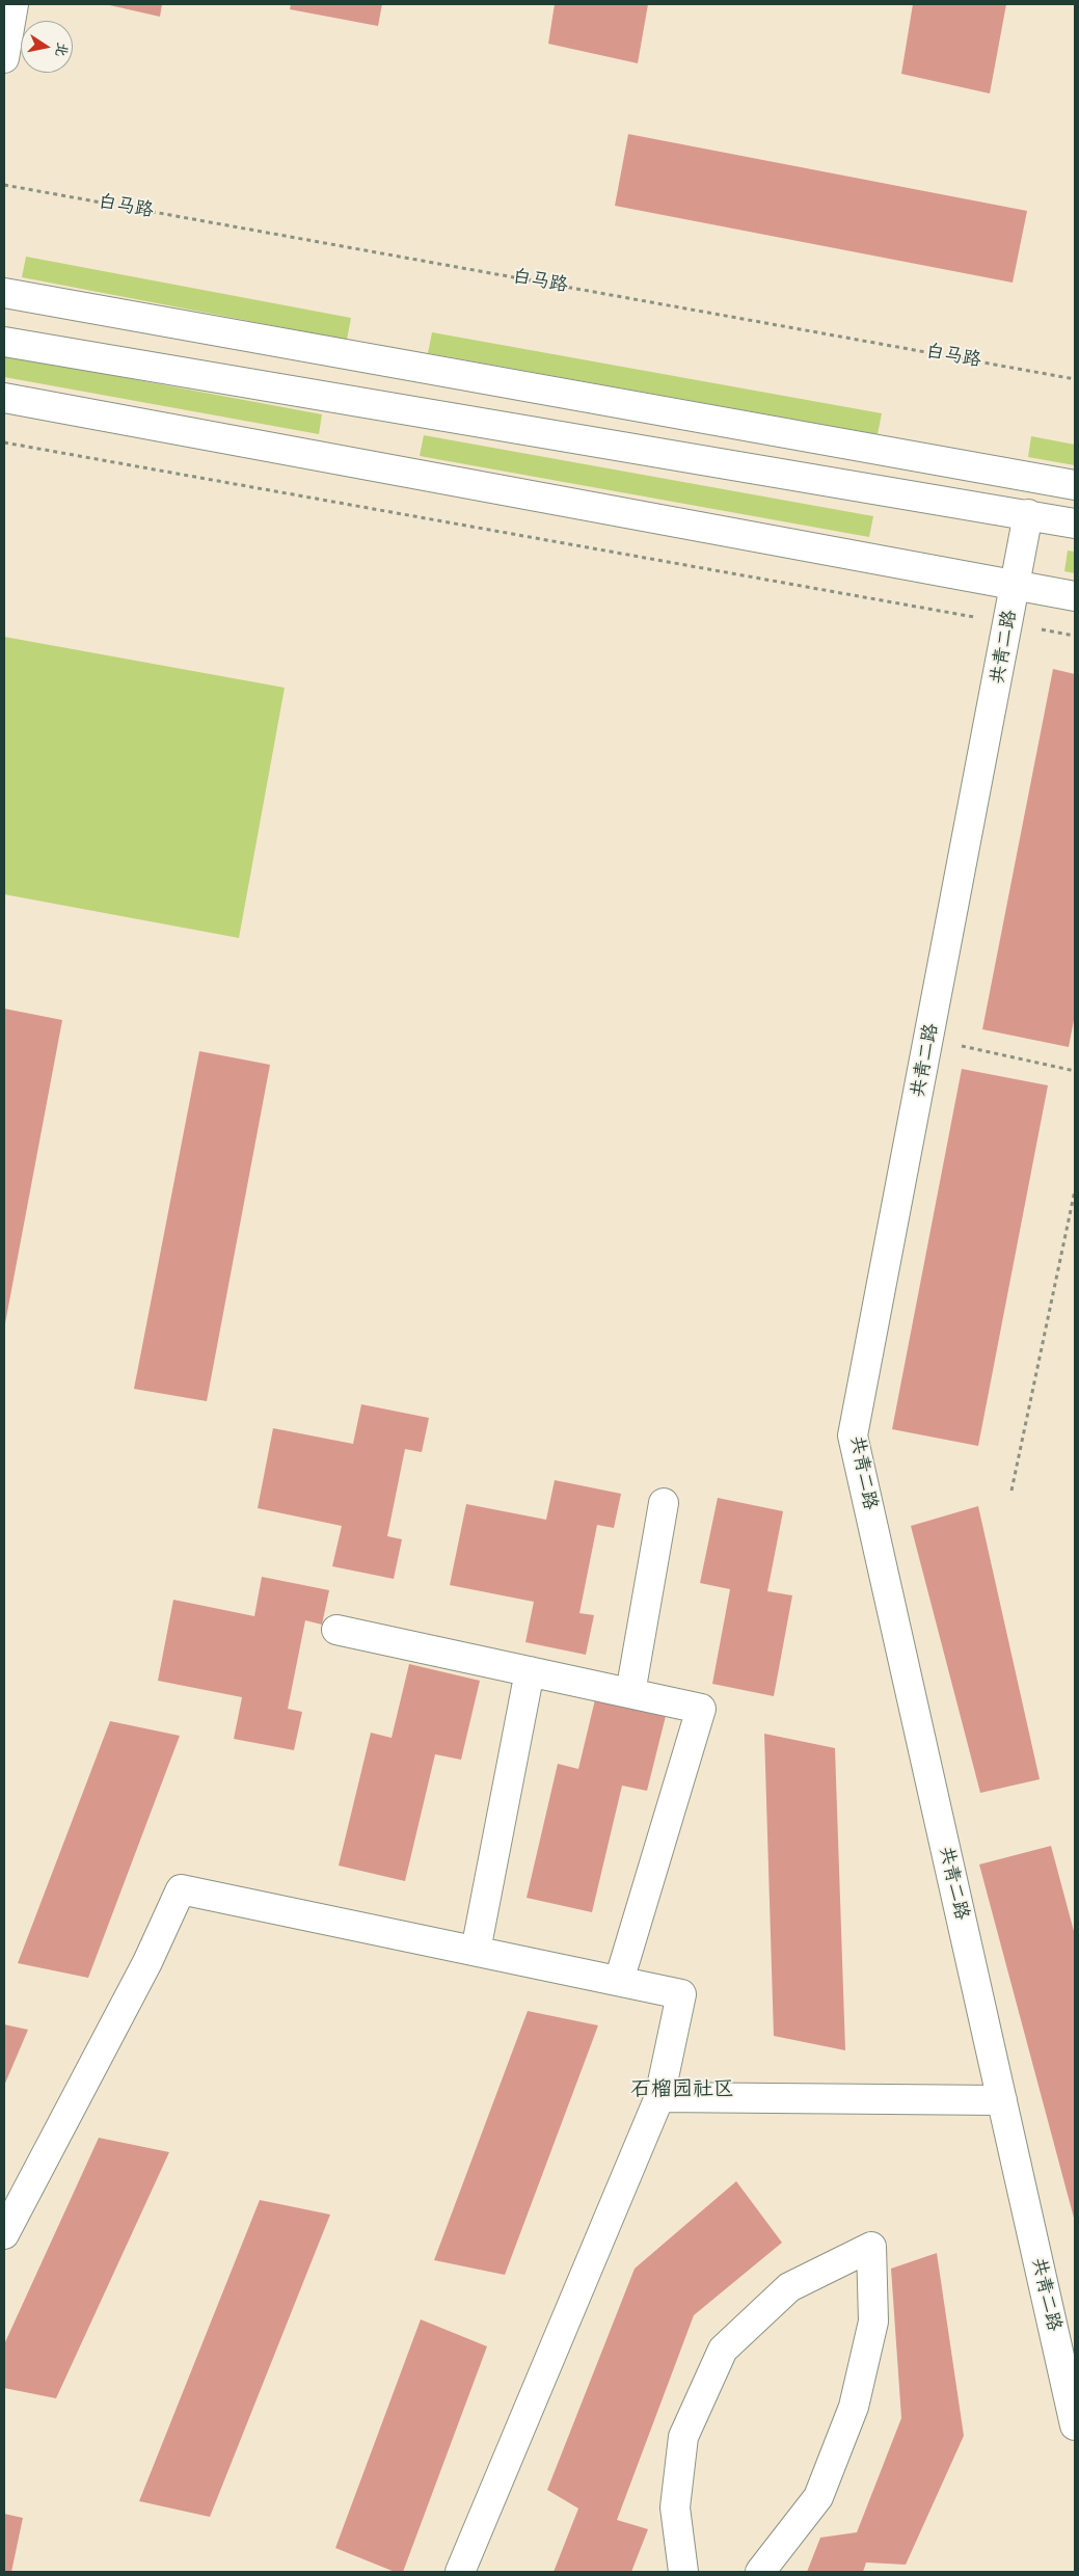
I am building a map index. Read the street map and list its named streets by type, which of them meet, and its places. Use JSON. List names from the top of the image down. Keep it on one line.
{"streets":{"street":["共青二路"],"path":["白马路"]},"districts":["石榴园社区"],"north":"right"}
